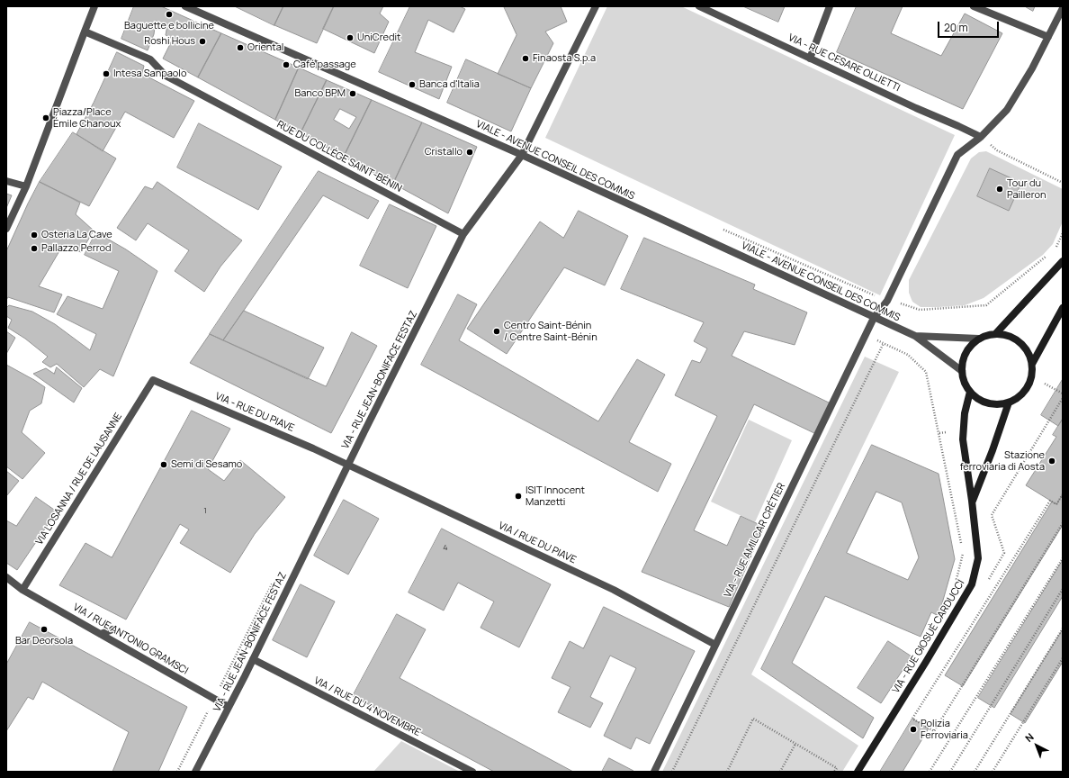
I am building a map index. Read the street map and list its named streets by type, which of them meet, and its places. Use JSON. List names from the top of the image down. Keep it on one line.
{"streets":{"street":["VIA - RUE CESARE OLLIETTI","RUE DU COLLÈGE SAINT-BÉNIN","VIALE - AVENUE CONSEIL DES COMMIS","VIA - RUE JEAN-BONIFACE FESTAZ","VIA - RUE DU PIAVE","VIA LOSANNA / RUE DE LAUSANNE","VIA - RUE AMILCAR CRÉTIER","VIA / RUE DU PIAVE","VIA - RUE GIOSUÈ CARDUCCI","VIA / RUE ANTONIO GRAMSCI","VIA / RUE DU 4 NOVEMBRE"]},"crossings":[["VIA - RUE CESARE OLLIETTI","VIA - RUE AMILCAR CRÉTIER"],["RUE DU COLLÈGE SAINT-BÉNIN","VIA - RUE JEAN-BONIFACE FESTAZ"],["VIALE - AVENUE CONSEIL DES COMMIS","VIA - RUE JEAN-BONIFACE FESTAZ"],["VIALE - AVENUE CONSEIL DES COMMIS","VIA - RUE AMILCAR CRÉTIER"],["VIA - RUE JEAN-BONIFACE FESTAZ","VIA - RUE DU PIAVE"],["VIA - RUE JEAN-BONIFACE FESTAZ","VIA / RUE DU PIAVE"],["VIA - RUE JEAN-BONIFACE FESTAZ","VIA / RUE ANTONIO GRAMSCI"],["VIA - RUE JEAN-BONIFACE FESTAZ","VIA / RUE DU 4 NOVEMBRE"],["VIA - RUE DU PIAVE","VIA LOSANNA / RUE DE LAUSANNE"],["VIA - RUE DU PIAVE","VIA / RUE DU PIAVE"],["VIA LOSANNA / RUE DE LAUSANNE","VIA / RUE ANTONIO GRAMSCI"],["VIA - RUE AMILCAR CRÉTIER","VIA / RUE DU PIAVE"]],"places":["Baguette e bollicine","UniCredit","Roshi Hous","Oriental","Finaosta S.p.a","Café passage","Intesa Sanpaolo","Banca d'Italia","Banco BPM","Piazza/Place Émile Chanoux","Cristallo","Tour du Pailleron","Osteria La Cave","Pallazzo Perrod","Centro Saint-Bénin / Centre Saint-Bénin","Stazione ferroviaria di Aosta","Semi di Sesamo","ISIT Innocent Manzetti","Bar Deorsola","Polizia Ferroviaria"],"house_numbers":["1","4"],"scale_bar":"20 m","north":"top left"}
